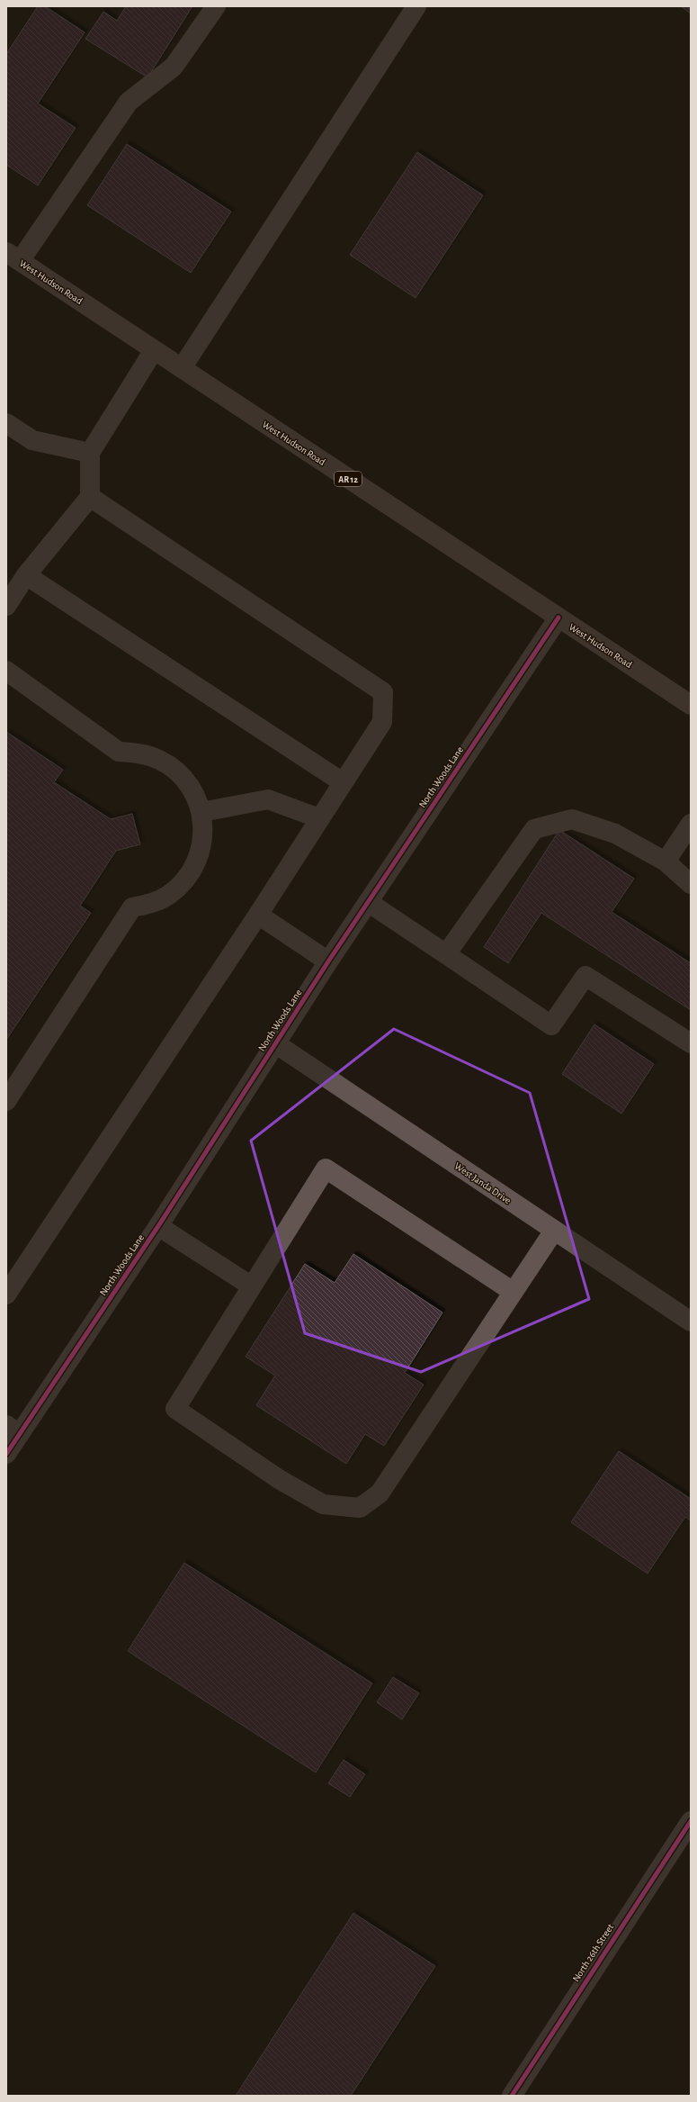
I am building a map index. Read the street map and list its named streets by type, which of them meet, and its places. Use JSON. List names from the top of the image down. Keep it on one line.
{"streets":{"highway":["West Hudson Road","AR 12"],"street":["North Woods Lane","West Janda Drive","North 26th Street"]},"crossings":[["West Hudson Road","North Woods Lane"],["North Woods Lane","West Janda Drive"]]}
